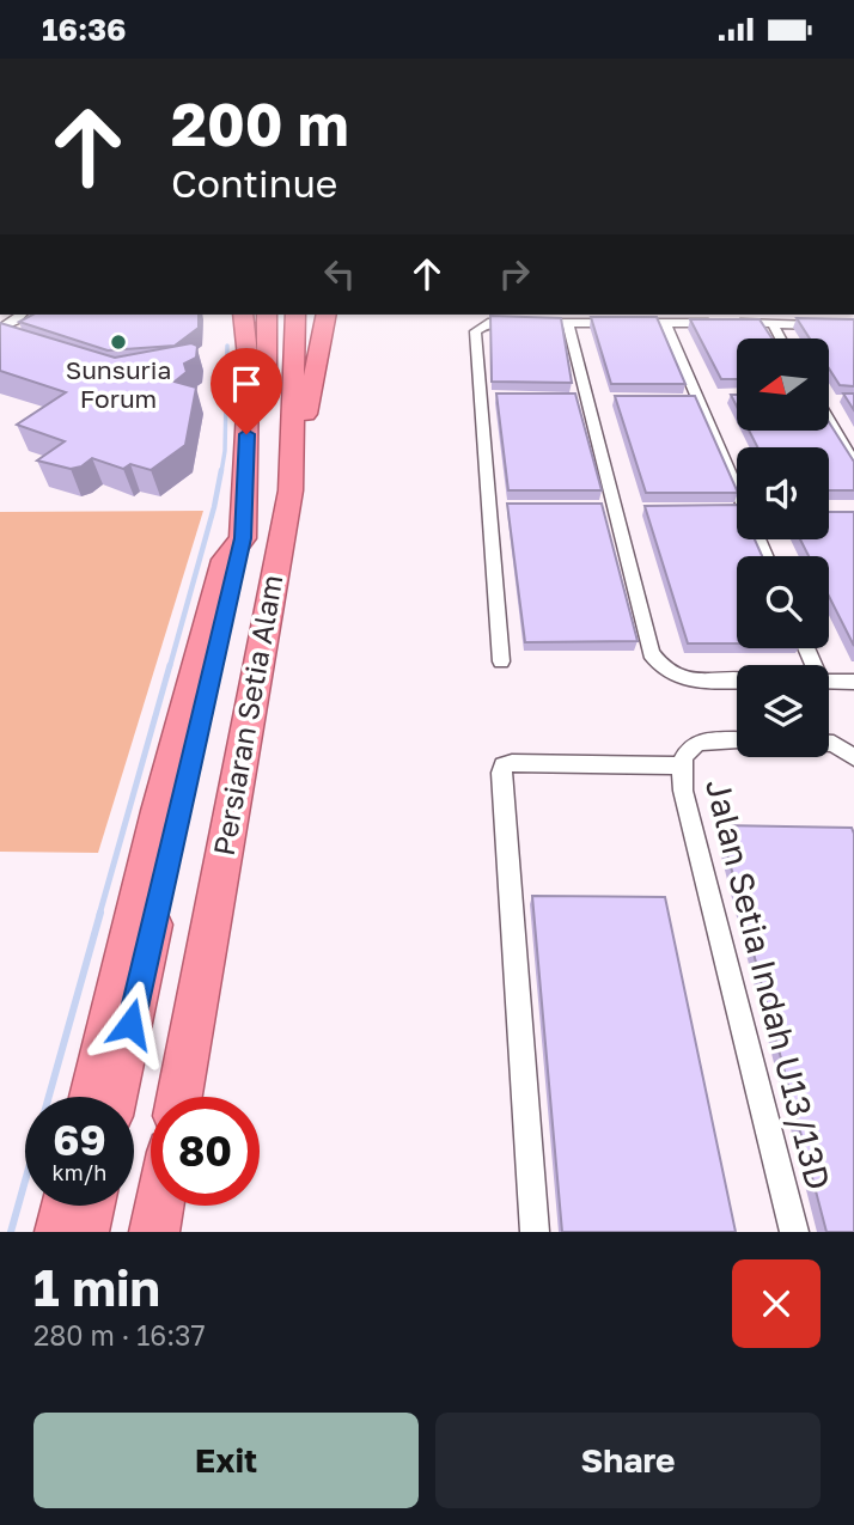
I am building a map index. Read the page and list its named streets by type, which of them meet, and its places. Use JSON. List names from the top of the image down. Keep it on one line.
{"streets":{"highway":["Persiaran Setia Alam"],"street":["Jalan Setia Indah U13/13D"]},"places":["Sunsuria Forum"],"north":"left","page":{"status":"16:36","turn":["200 m","Continue"],"speed":"69 km/h","limit":"80","heading":["1 min","280 m · 16:37"],"buttons":["Exit","Share"]}}
